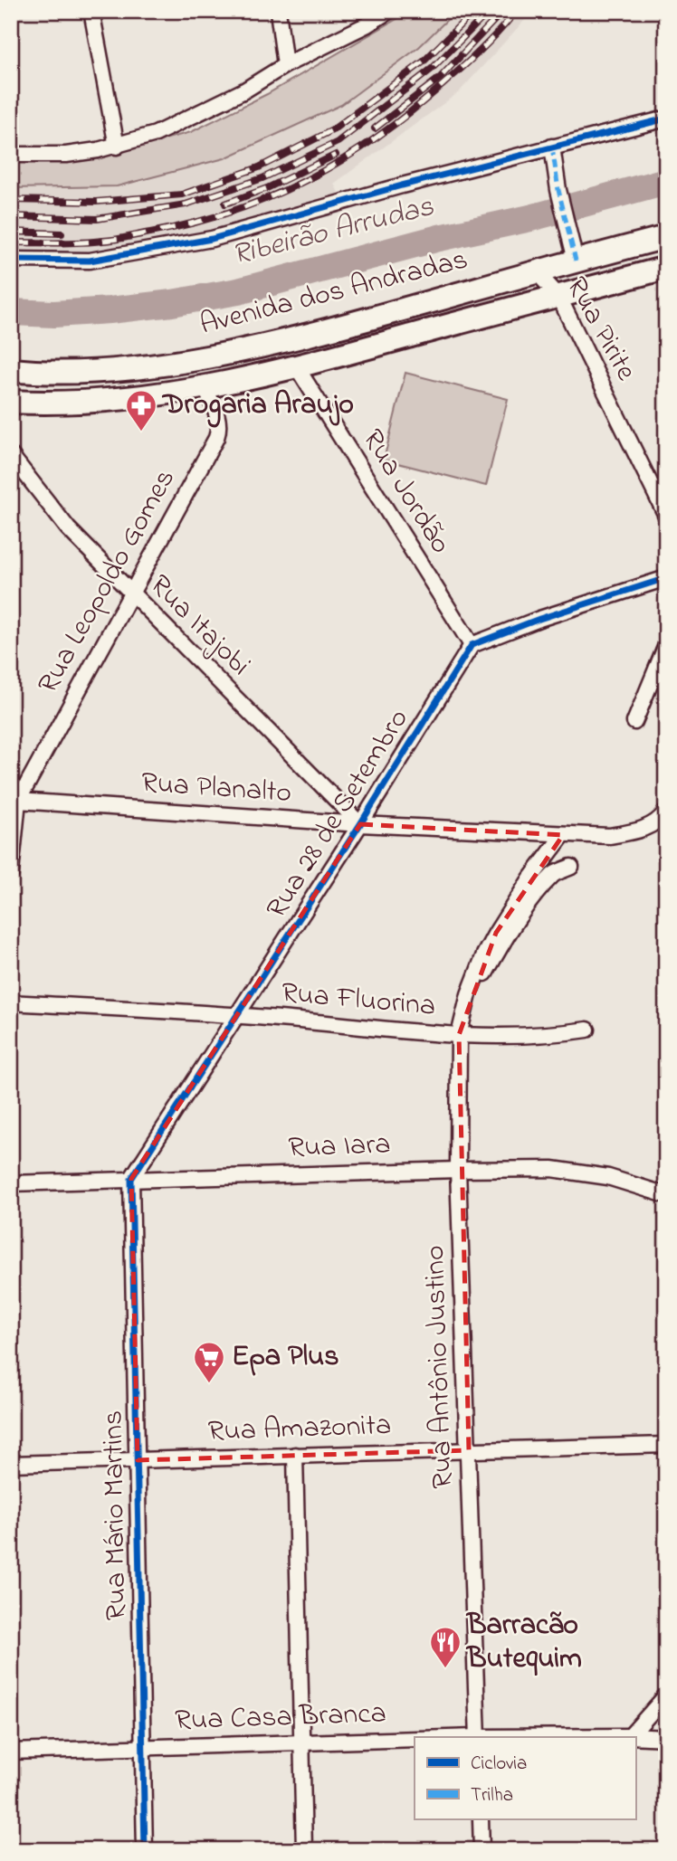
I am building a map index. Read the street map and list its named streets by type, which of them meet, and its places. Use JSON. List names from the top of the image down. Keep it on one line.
{"streets":{"main road":["Avenida dos Andradas"],"street":["Rua Pirite","Rua Jordão","Rua Leopoldo Gomes","Rua Itajobi","Rua Planalto","Rua 28 de Setembro","Rua Fluorina","Rua Iara","Rua Antônio Justino","Rua Amazonita","Rua Mário Martins","Rua Casa Branca"]},"crossings":[["Avenida dos Andradas","Rua Pirite"],["Avenida dos Andradas","Rua Jordão"],["Avenida dos Andradas","Rua Leopoldo Gomes"],["Rua Jordão","Rua 28 de Setembro"],["Rua Leopoldo Gomes","Rua Itajobi"],["Rua Leopoldo Gomes","Rua Planalto"],["Rua Itajobi","Rua Planalto"],["Rua Itajobi","Rua 28 de Setembro"],["Rua Planalto","Rua 28 de Setembro"],["Rua Planalto","Rua Antônio Justino"],["Rua 28 de Setembro","Rua Fluorina"],["Rua 28 de Setembro","Rua Iara"],["Rua 28 de Setembro","Rua Mário Martins"],["Rua Fluorina","Rua Antônio Justino"],["Rua Iara","Rua Antônio Justino"],["Rua Iara","Rua Mário Martins"],["Rua Antônio Justino","Rua Amazonita"],["Rua Amazonita","Rua Mário Martins"],["Rua Mário Martins","Rua Casa Branca"]],"water":["Ribeirão Arrudas"],"places":{"pharmacy":["Drogaria Araujo"],"supermarket":["Epa Plus"],"restaurant":["Barracão Butequim"]},"legend":["Ciclovia","Trilha"]}
